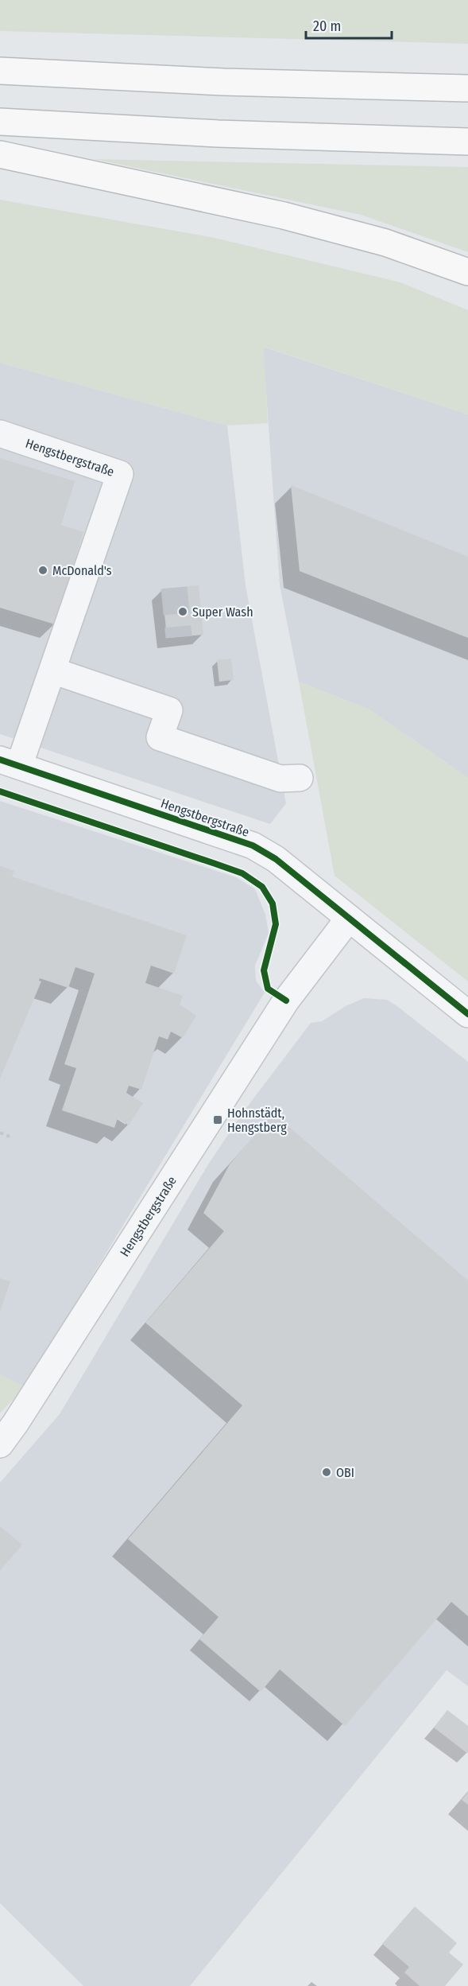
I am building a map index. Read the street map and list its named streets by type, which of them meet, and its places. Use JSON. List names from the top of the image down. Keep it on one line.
{"streets":{"street":["Hengstbergstraße"]},"places":{"other":["McDonald's","Super Wash","OBI"],"transit":["Hohnstädt, Hengstberg"]},"scale_bar":"20 m"}
